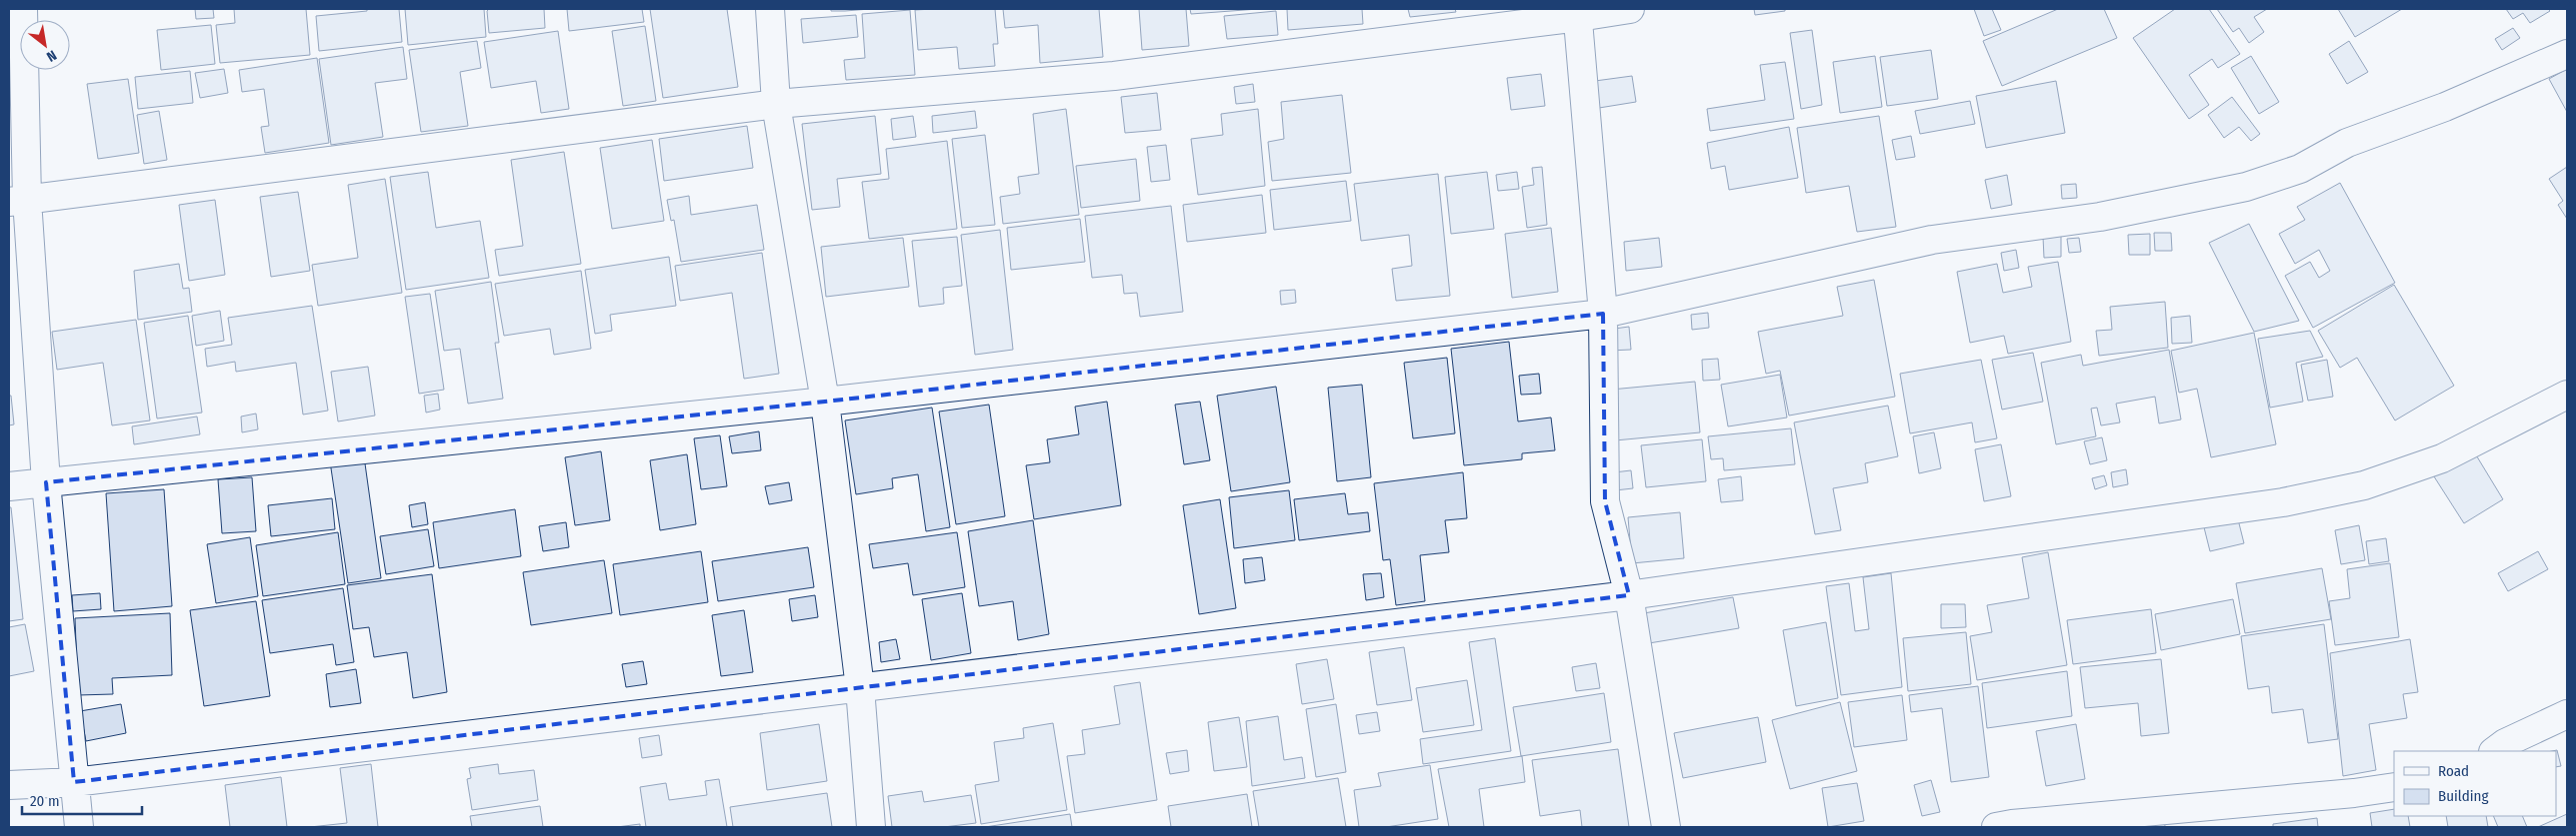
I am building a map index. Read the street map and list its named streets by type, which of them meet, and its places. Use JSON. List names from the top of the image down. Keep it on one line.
{"legend":["Road","Building"],"scale_bar":"20 m","north":"bottom right"}
